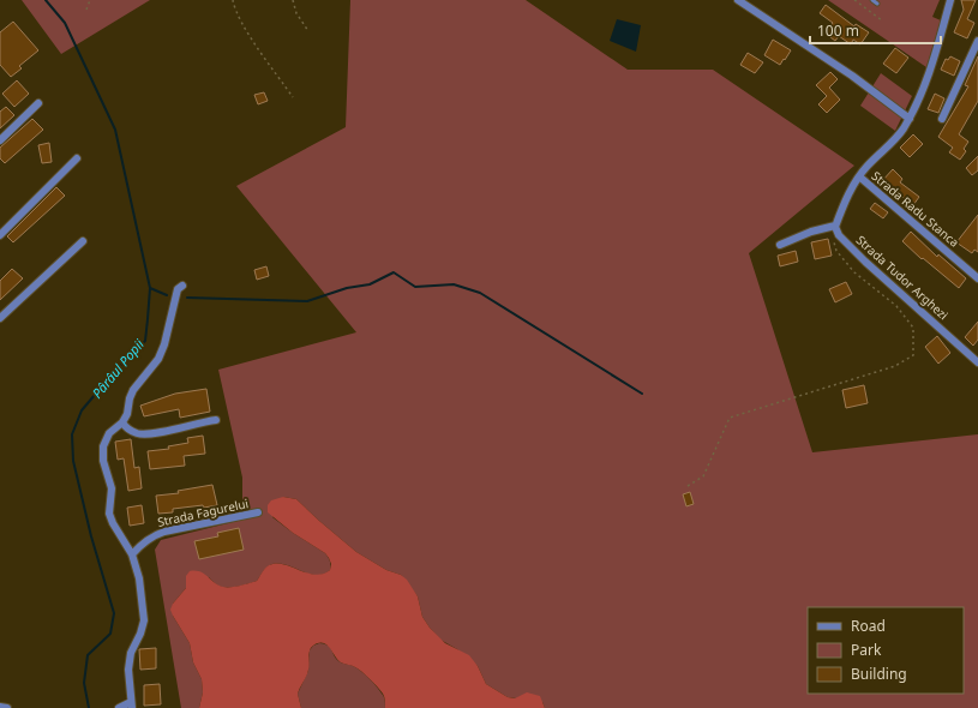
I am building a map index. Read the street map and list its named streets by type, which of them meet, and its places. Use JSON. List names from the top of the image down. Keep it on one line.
{"streets":{"street":["Strada Radu Stanca","Strada Tudor Arghezi","Strada Fagurelui"]},"water":["Pârâul Popii"],"legend":["Road","Park","Building"],"scale_bar":"100 m"}
